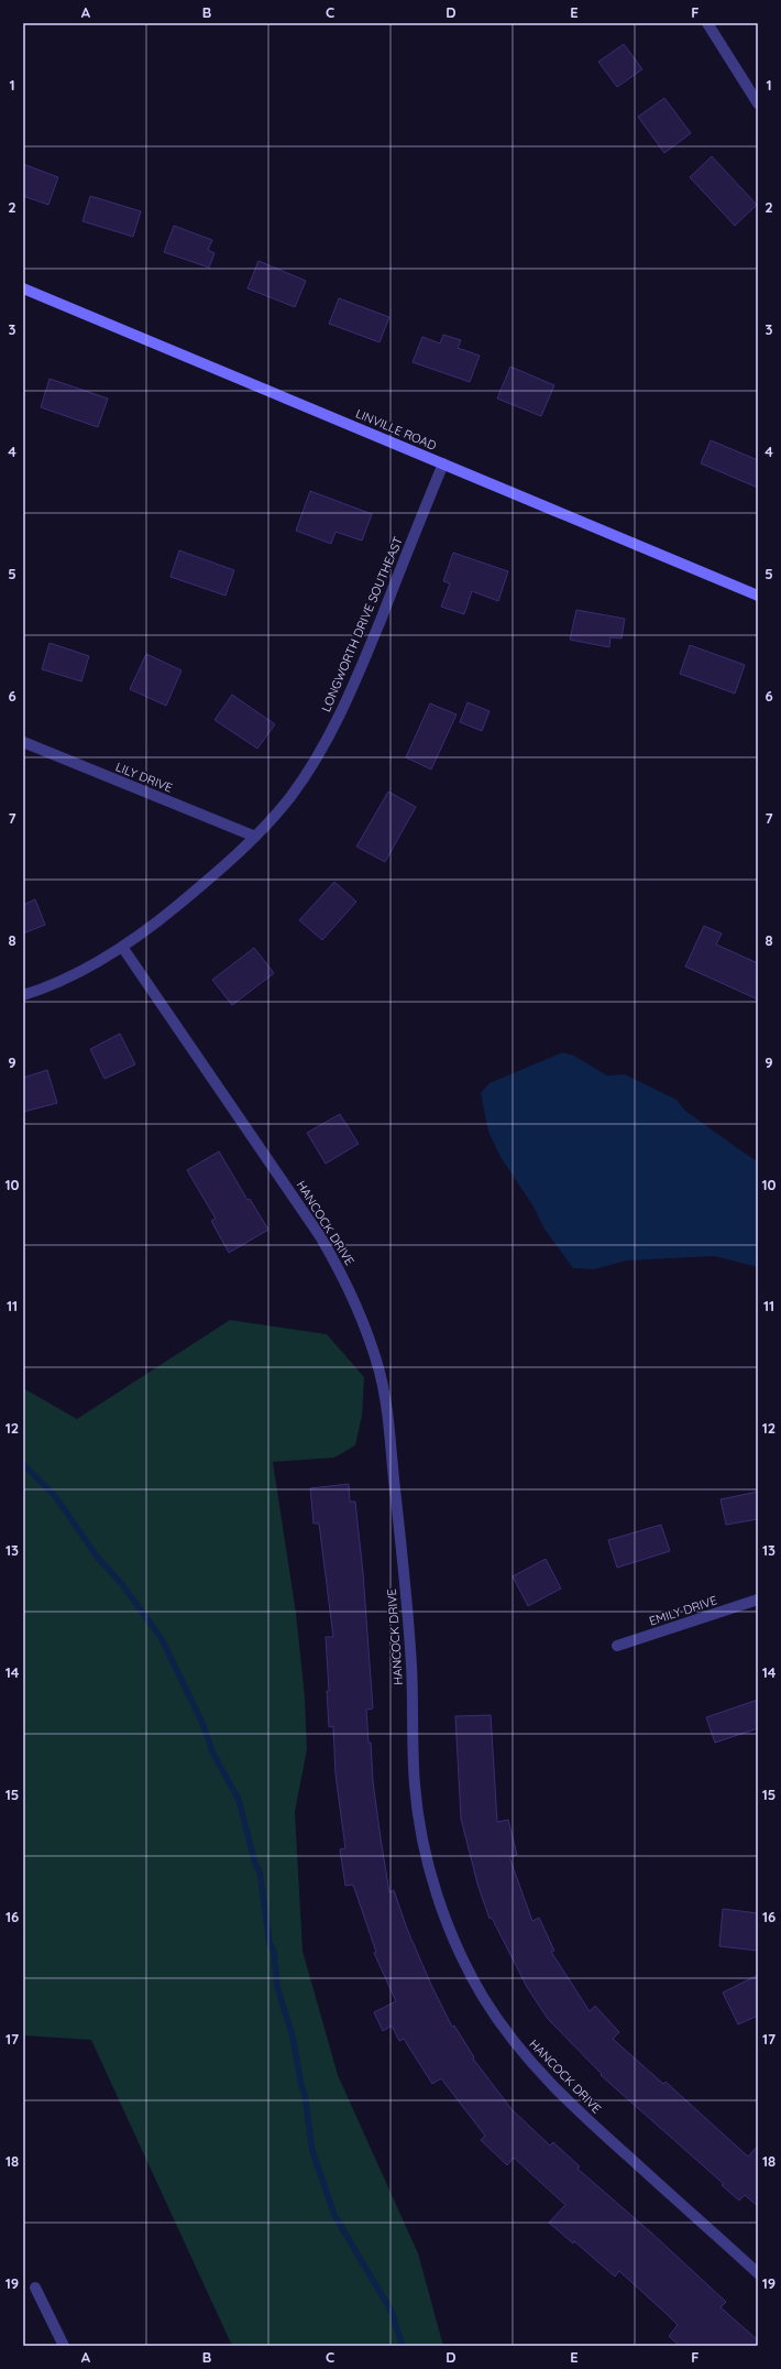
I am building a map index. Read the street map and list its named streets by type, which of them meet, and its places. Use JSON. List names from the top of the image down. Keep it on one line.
{"streets":{"main road":["LINVILLE ROAD"],"street":["LONGWORTH DRIVE SOUTHEAST","LILY DRIVE","HANCOCK DRIVE","EMILY DRIVE"]},"crossings":[["LINVILLE ROAD","LONGWORTH DRIVE SOUTHEAST"],["LONGWORTH DRIVE SOUTHEAST","LILY DRIVE"],["LONGWORTH DRIVE SOUTHEAST","HANCOCK DRIVE"]],"grid":{"columns":["A","B","C","D","E","F"],"rows":["1","2","3","4","5","6","7","8","9","10","11","12","13","14","15","16","17","18","19"]}}
